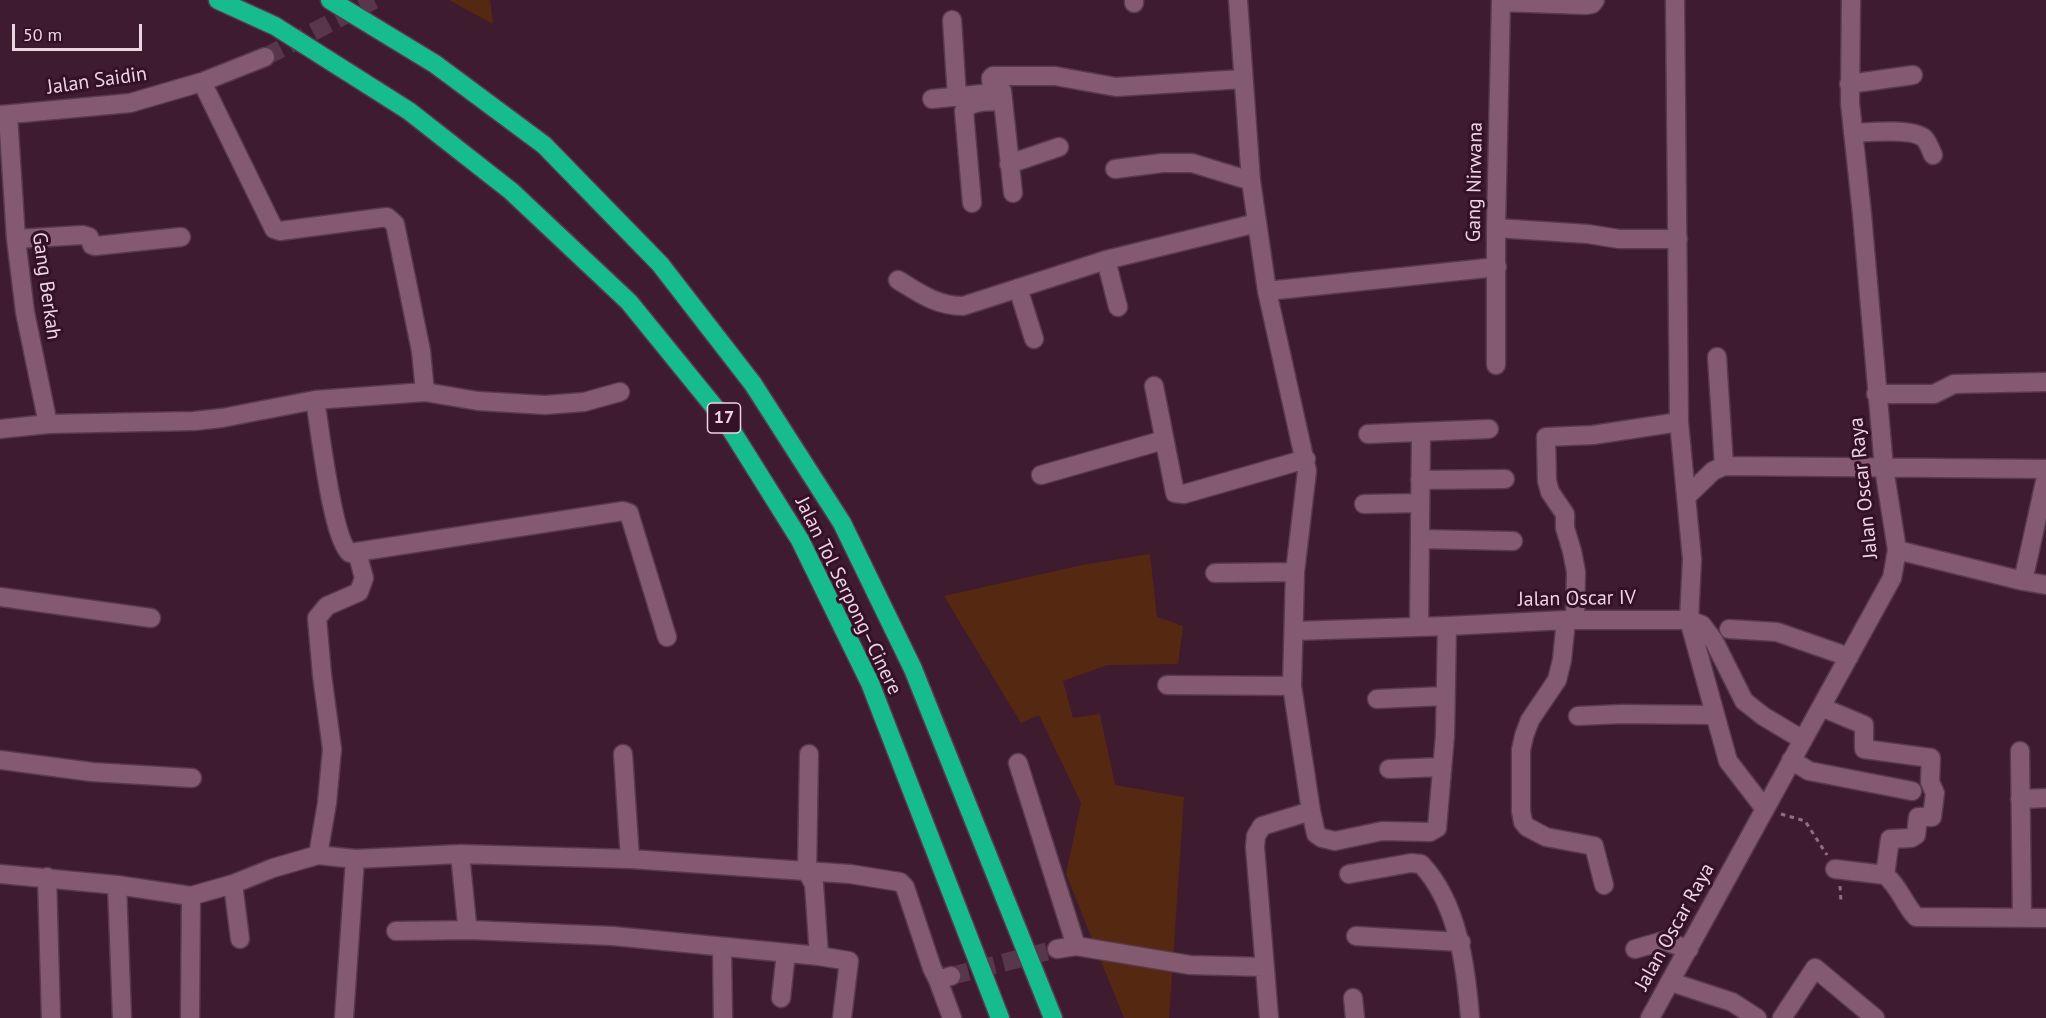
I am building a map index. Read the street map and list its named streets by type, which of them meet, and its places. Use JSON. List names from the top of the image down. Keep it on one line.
{"streets":{"highway":["17","Jalan Tol Serpong–Cinere"],"street":["Jalan Saidin","Gang Nirwana","Gang Berkah","Jalan Oscar Raya","Jalan Oscar IV"]},"crossings":[["Jalan Saidin","Gang Berkah"]],"scale_bar":"50 m"}
